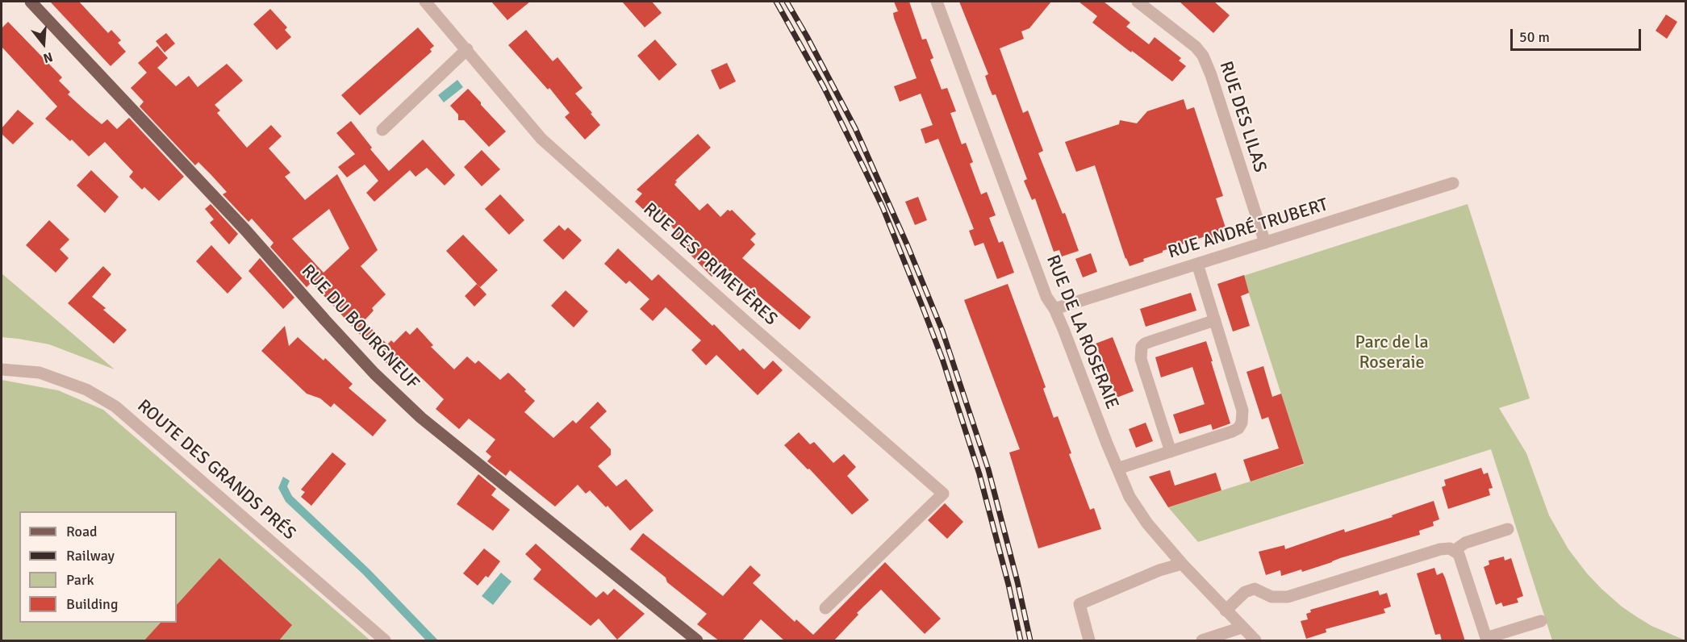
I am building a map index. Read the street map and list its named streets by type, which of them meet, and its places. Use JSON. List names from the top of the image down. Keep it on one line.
{"streets":{"main road":["RUE DU BOURGNEUF"],"street":["RUE DES LILAS","RUE ANDRÉ TRUBERT","RUE DES PRIMEVÈRES","RUE DE LA ROSERAIE","ROUTE DES GRANDS PRÉS"]},"crossings":[["RUE DES LILAS","RUE ANDRÉ TRUBERT"],["RUE ANDRÉ TRUBERT","RUE DE LA ROSERAIE"]],"parks":["Parc de la Roseraie"],"legend":["Road","Railway","Park","Building"],"scale_bar":"50 m","north":"bottom"}
